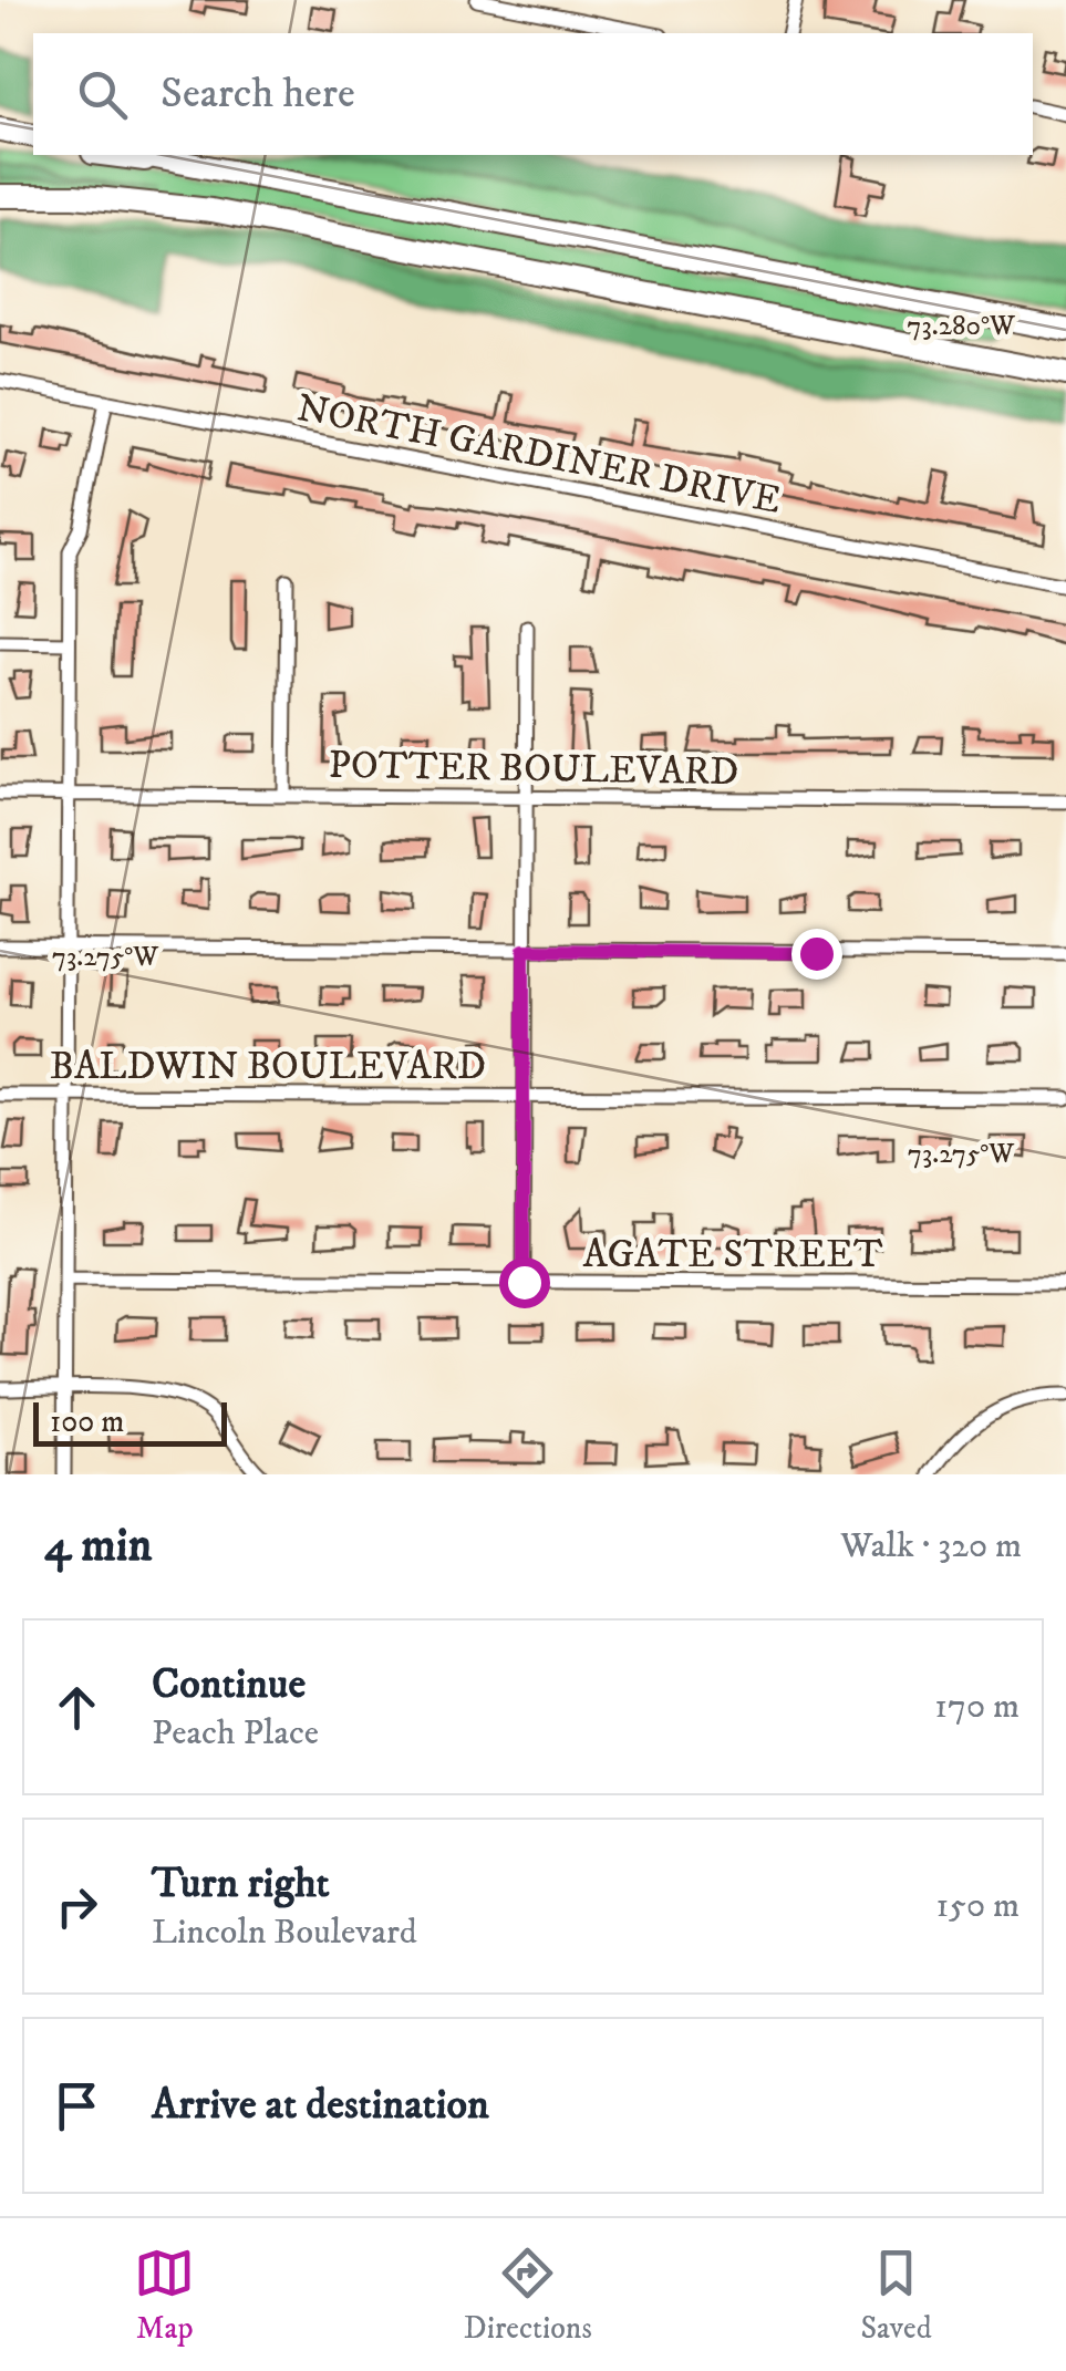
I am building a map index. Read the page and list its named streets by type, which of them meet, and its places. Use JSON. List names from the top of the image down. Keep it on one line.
{"streets":{"street":["NORTH GARDINER DRIVE","POTTER BOULEVARD","BALDWIN BOULEVARD","AGATE STREET"]},"scale_bar":"100 m","page":{"search":"Search here","scale":"100 m","heading":["4 min","Walk · 320 m"],"list":[["Continue","Peach Place","170 m"],["Turn right","Lincoln Boulevard","150 m"],"Arrive at destination"],"nav":["Map","Directions","Saved"]},"coordinates":["73.280°W","73.275°W"]}
